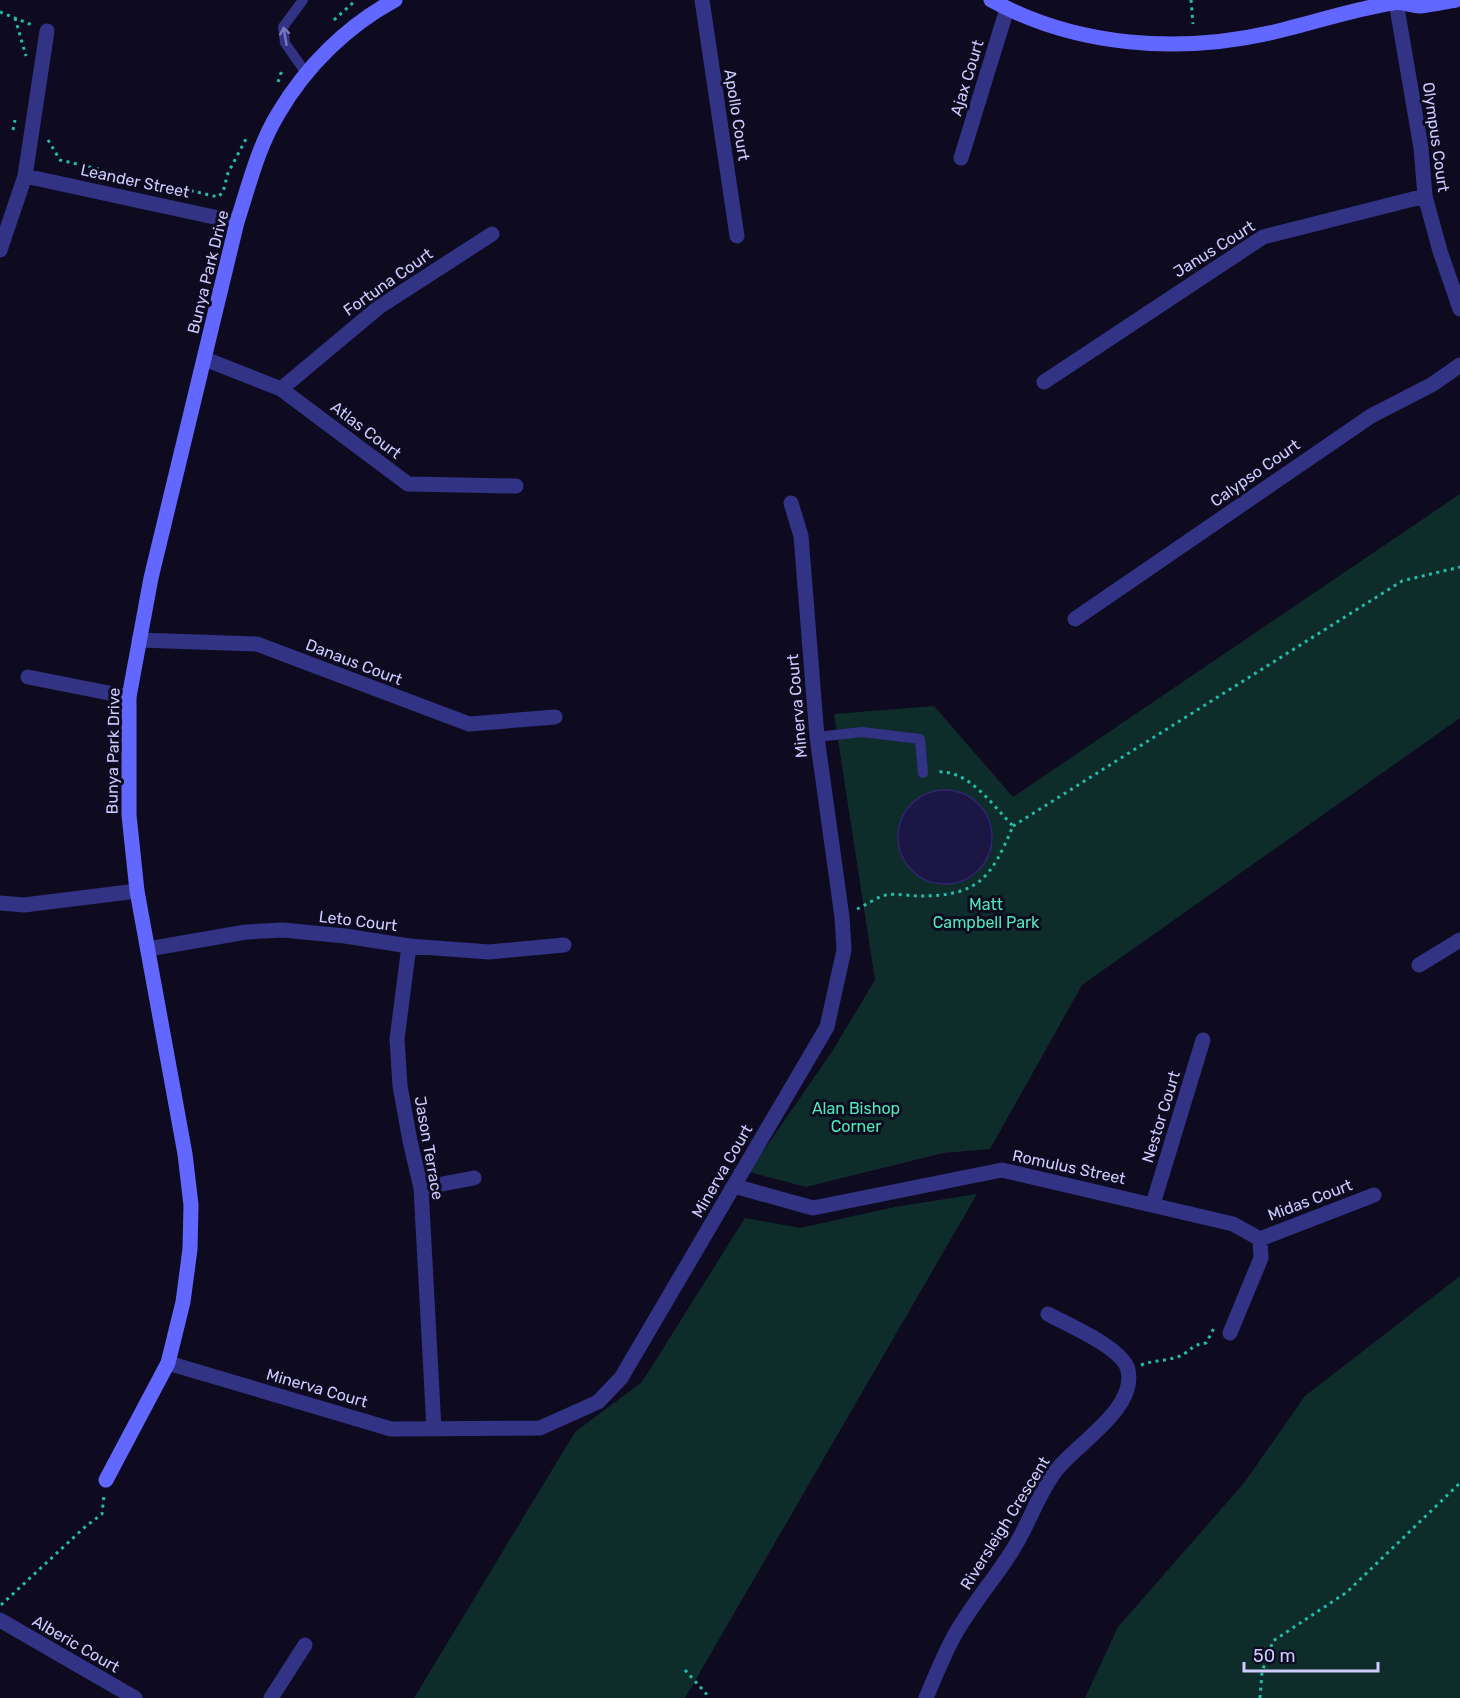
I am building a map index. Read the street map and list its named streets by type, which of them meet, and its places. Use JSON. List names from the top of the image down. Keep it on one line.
{"streets":{"street":["Ajax Court","Apollo Court","Olympus Court","Leander Street","Janus Court","Bunya Park Drive","Fortuna Court","Atlas Court","Calypso Court","Danaus Court","Minerva Court","Leto Court","Nestor Court","Jason Terrace","Romulus Street","Midas Court","Riversleigh Crescent","Alberic Court"]},"crossings":[["Olympus Court","Janus Court"],["Leander Street","Bunya Park Drive"],["Bunya Park Drive","Atlas Court"],["Bunya Park Drive","Danaus Court"],["Bunya Park Drive","Minerva Court"],["Bunya Park Drive","Leto Court"],["Fortuna Court","Atlas Court"],["Minerva Court","Jason Terrace"],["Minerva Court","Romulus Street"],["Leto Court","Jason Terrace"],["Nestor Court","Romulus Street"],["Romulus Street","Midas Court"]],"parks":["Matt Campbell Park","Alan Bishop Corner"],"scale_bar":"50 m"}
